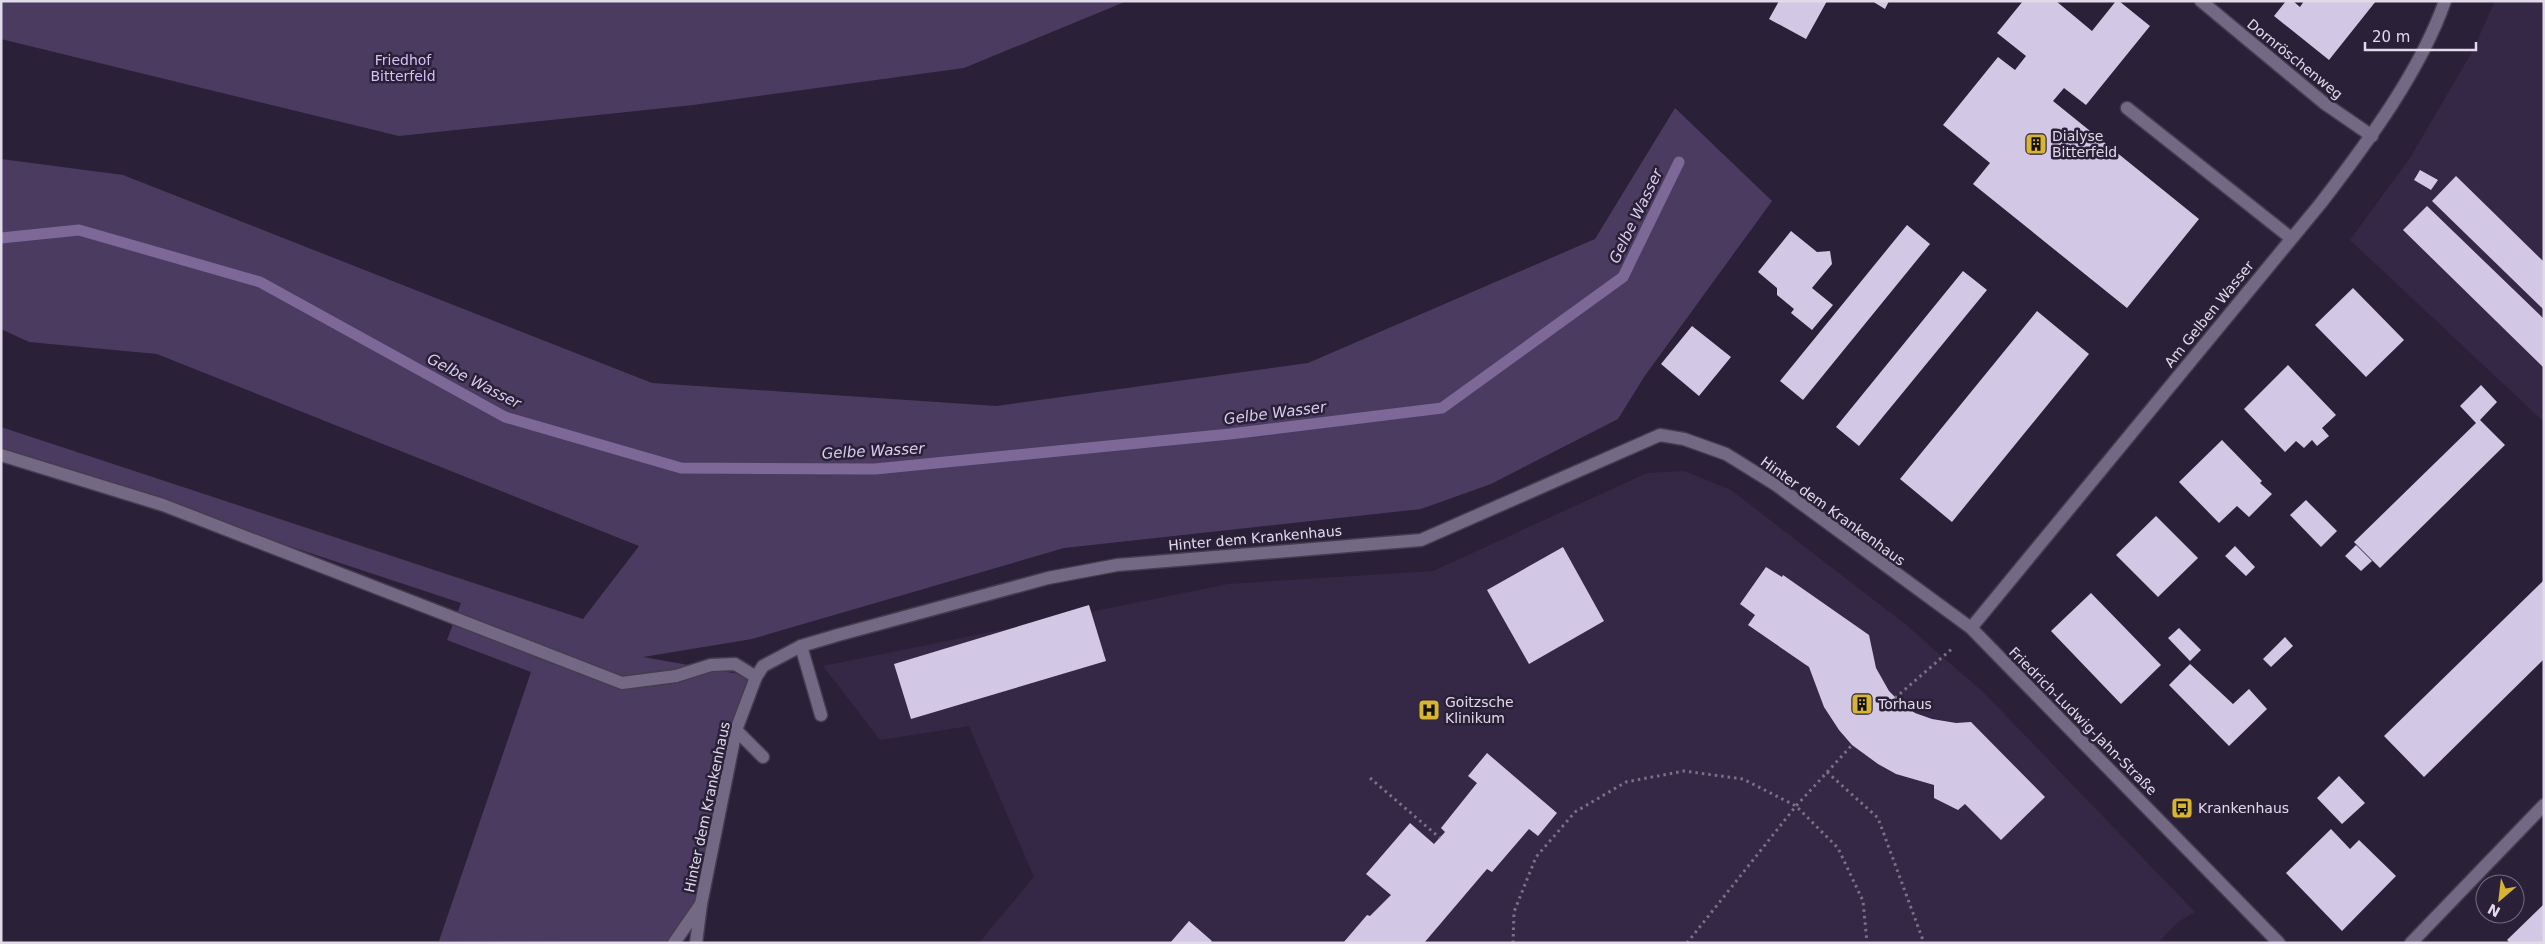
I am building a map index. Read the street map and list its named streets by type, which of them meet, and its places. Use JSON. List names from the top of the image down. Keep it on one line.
{"streets":{"street":["Dornröschenweg","Am Gelben Wasser","Hinter dem Krankenhaus","Friedrich-Ludwig-Jahn-Straße"]},"crossings":[["Dornröschenweg","Am Gelben Wasser"],["Am Gelben Wasser","Hinter dem Krankenhaus"],["Am Gelben Wasser","Friedrich-Ludwig-Jahn-Straße"],["Hinter dem Krankenhaus","Friedrich-Ludwig-Jahn-Straße"]],"water":["Gelbe Wasser"],"parks":["Friedhof Bitterfeld"],"places":{"building":["Dialyse Bitterfeld","Torhaus"],"hospital":["Goitzsche Klinikum"],"bus stop":["Krankenhaus"]},"scale_bar":"20 m","north":"bottom left"}
